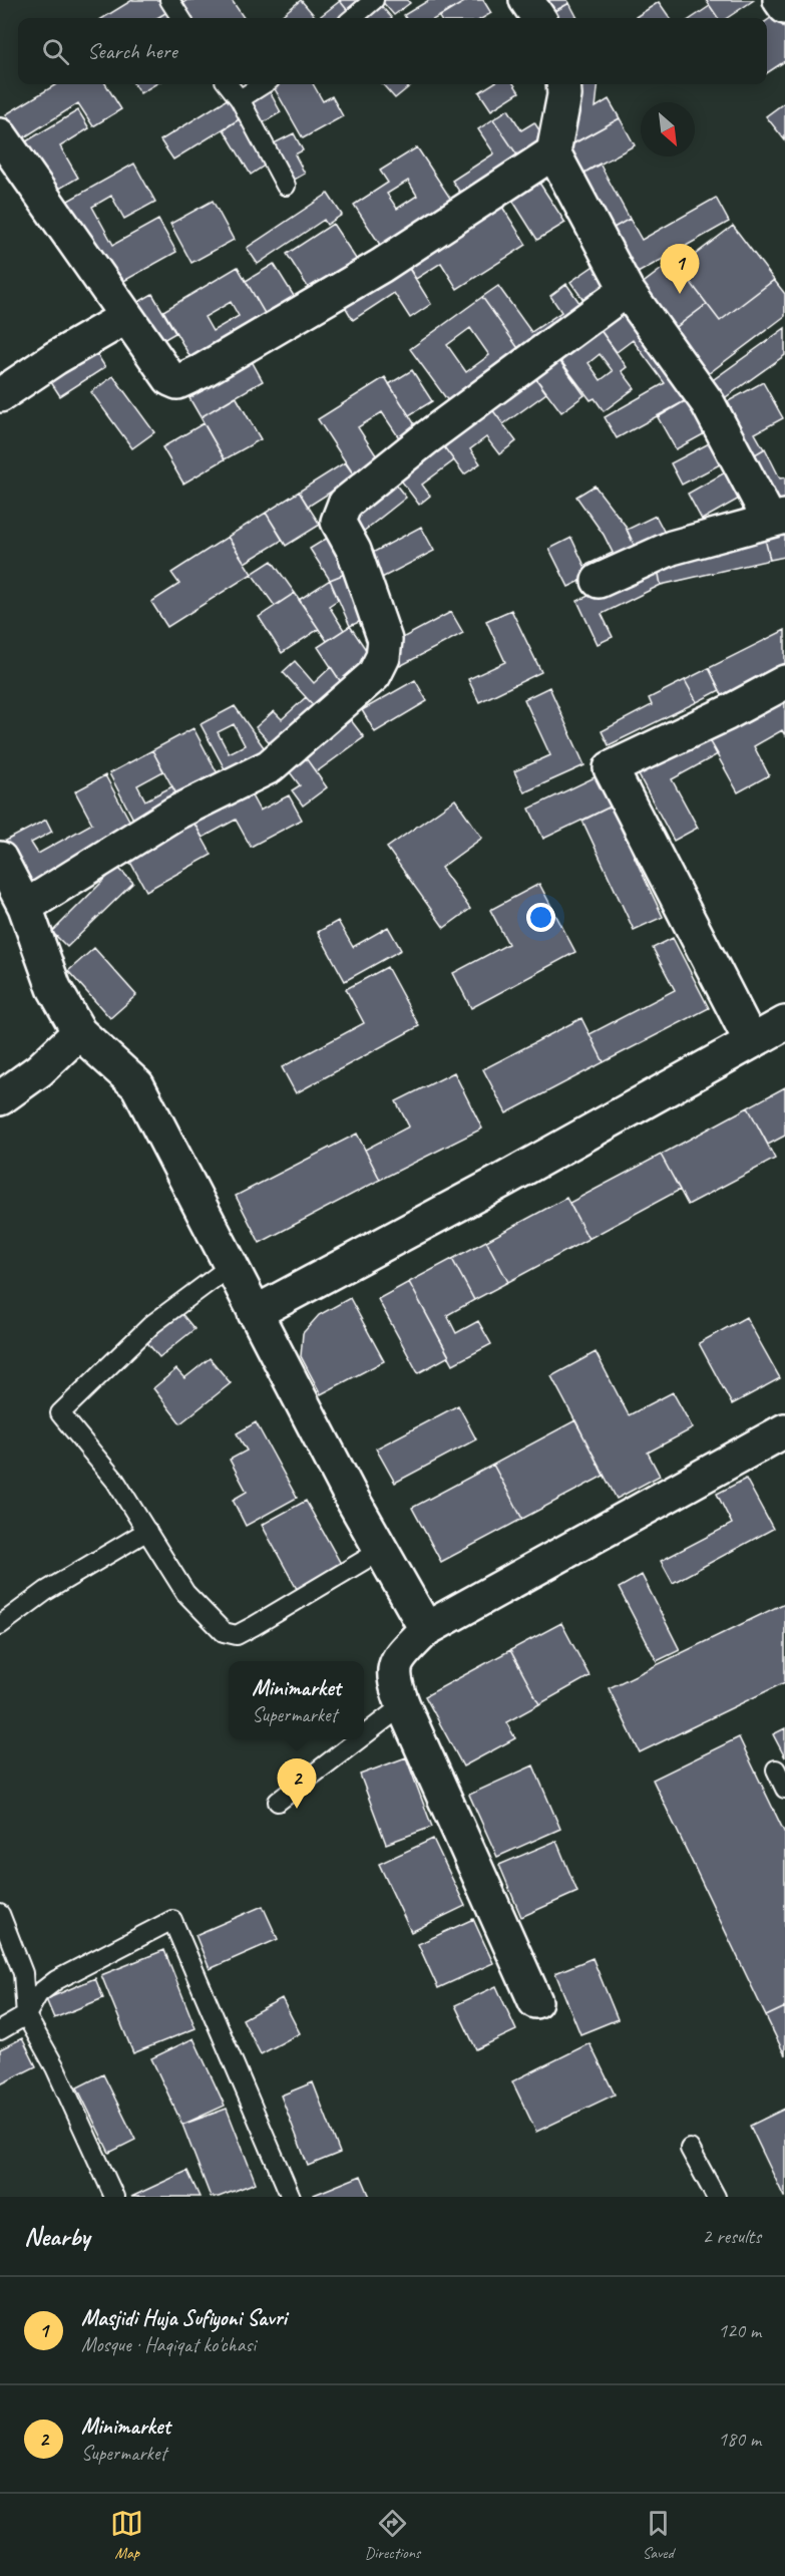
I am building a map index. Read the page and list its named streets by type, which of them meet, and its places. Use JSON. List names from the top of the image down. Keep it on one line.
{"north":"bottom right","page":{"search":"Search here","pins":["1","2"],"popup":["Minimarket","Supermarket"],"heading":["Nearby","2 results"],"list":[{"mark":"1","name":"Masjidi Huja Sufiyoni Savri","note":"Mosque · Haqiqat ko'chasi","value":"120 m"},{"mark":"2","name":"Minimarket","note":"Supermarket","value":"180 m"}],"nav":["Map","Directions","Saved"]}}
